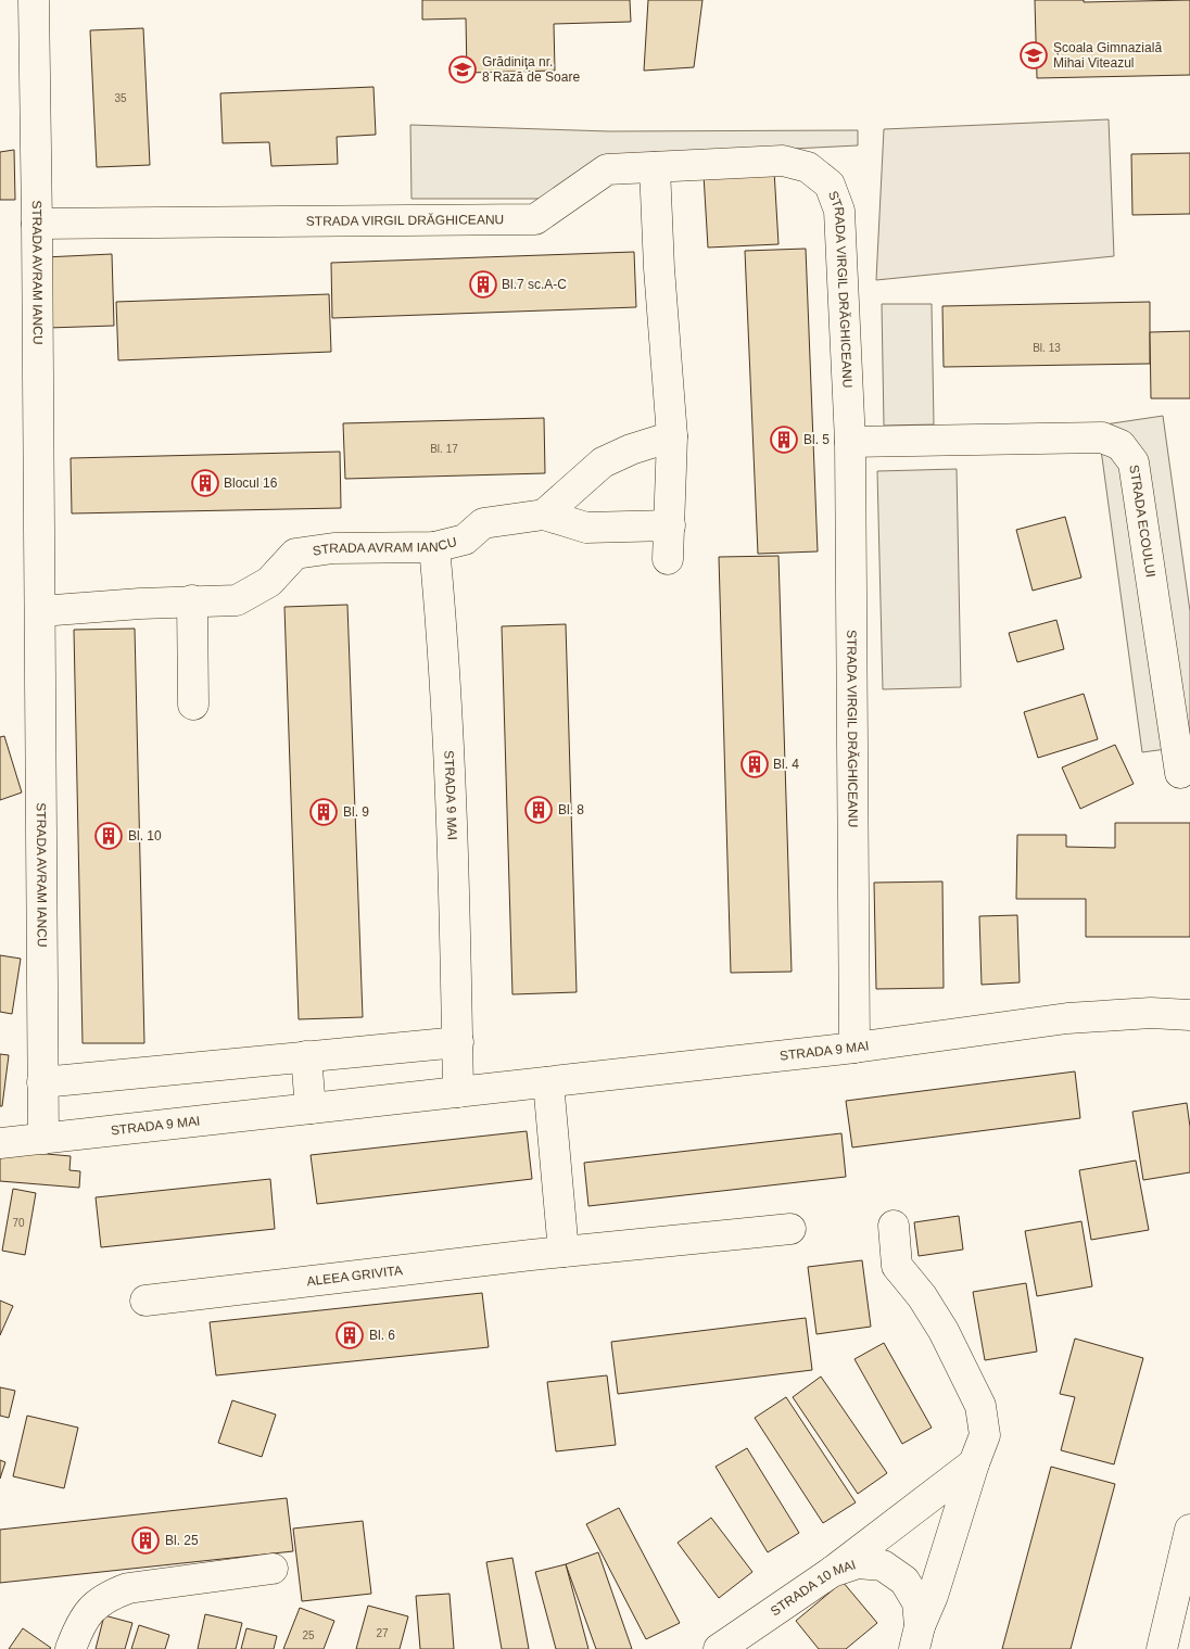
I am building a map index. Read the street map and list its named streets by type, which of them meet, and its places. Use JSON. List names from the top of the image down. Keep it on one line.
{"streets":{"street":["STRADA VIRGIL DRĂGHICEANU","STRADA AVRAM IANCU","STRADA ECOULUI","STRADA 9 MAI","ALEEA GRIVITA","STRADA 10 MAI"]},"crossings":[["STRADA VIRGIL DRĂGHICEANU","STRADA AVRAM IANCU"],["STRADA VIRGIL DRĂGHICEANU","STRADA ECOULUI"],["STRADA VIRGIL DRĂGHICEANU","STRADA 9 MAI"],["STRADA AVRAM IANCU","STRADA 9 MAI"]],"places":{"school or university":["Școala Gimnazială Mihai Viteazul","Grădiniţa nr. 8 Rază de Soare"],"building":["Bl.7 sc.A-C","Bl. 5","Blocul 16","Bl. 4","Bl. 8","Bl. 9","Bl. 10","Bl. 6","Bl. 25"]},"house_numbers":["35","Bl. 13","Bl. 17","70","27","25"]}
